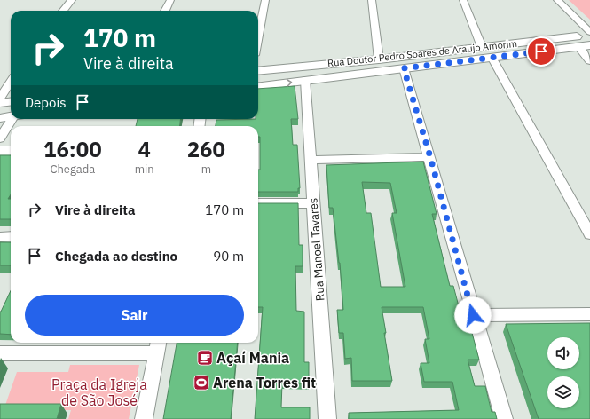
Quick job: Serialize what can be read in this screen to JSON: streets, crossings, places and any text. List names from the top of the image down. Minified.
{"streets":{"street":["Rua Doutor Pedro Soares de Araujo Amorim","Rua Manoel Tavares"]},"crossings":[["Rua Doutor Pedro Soares de Araujo Amorim","Rua Manoel Tavares"]],"parks":["Praça da Igreja de São José"],"places":{"cafe":["Açaí Mania"],"sports":["Arena Torres fit"]},"page":{"turn":["170 m","Vire à direita"],"then":"Depois","eta":["16:00","Chegada","4","min","260","m"],"list":[{"name":"Vire à direita","value":"170 m"},{"name":"Chegada ao destino","value":"90 m"}],"buttons":"Sair"}}
